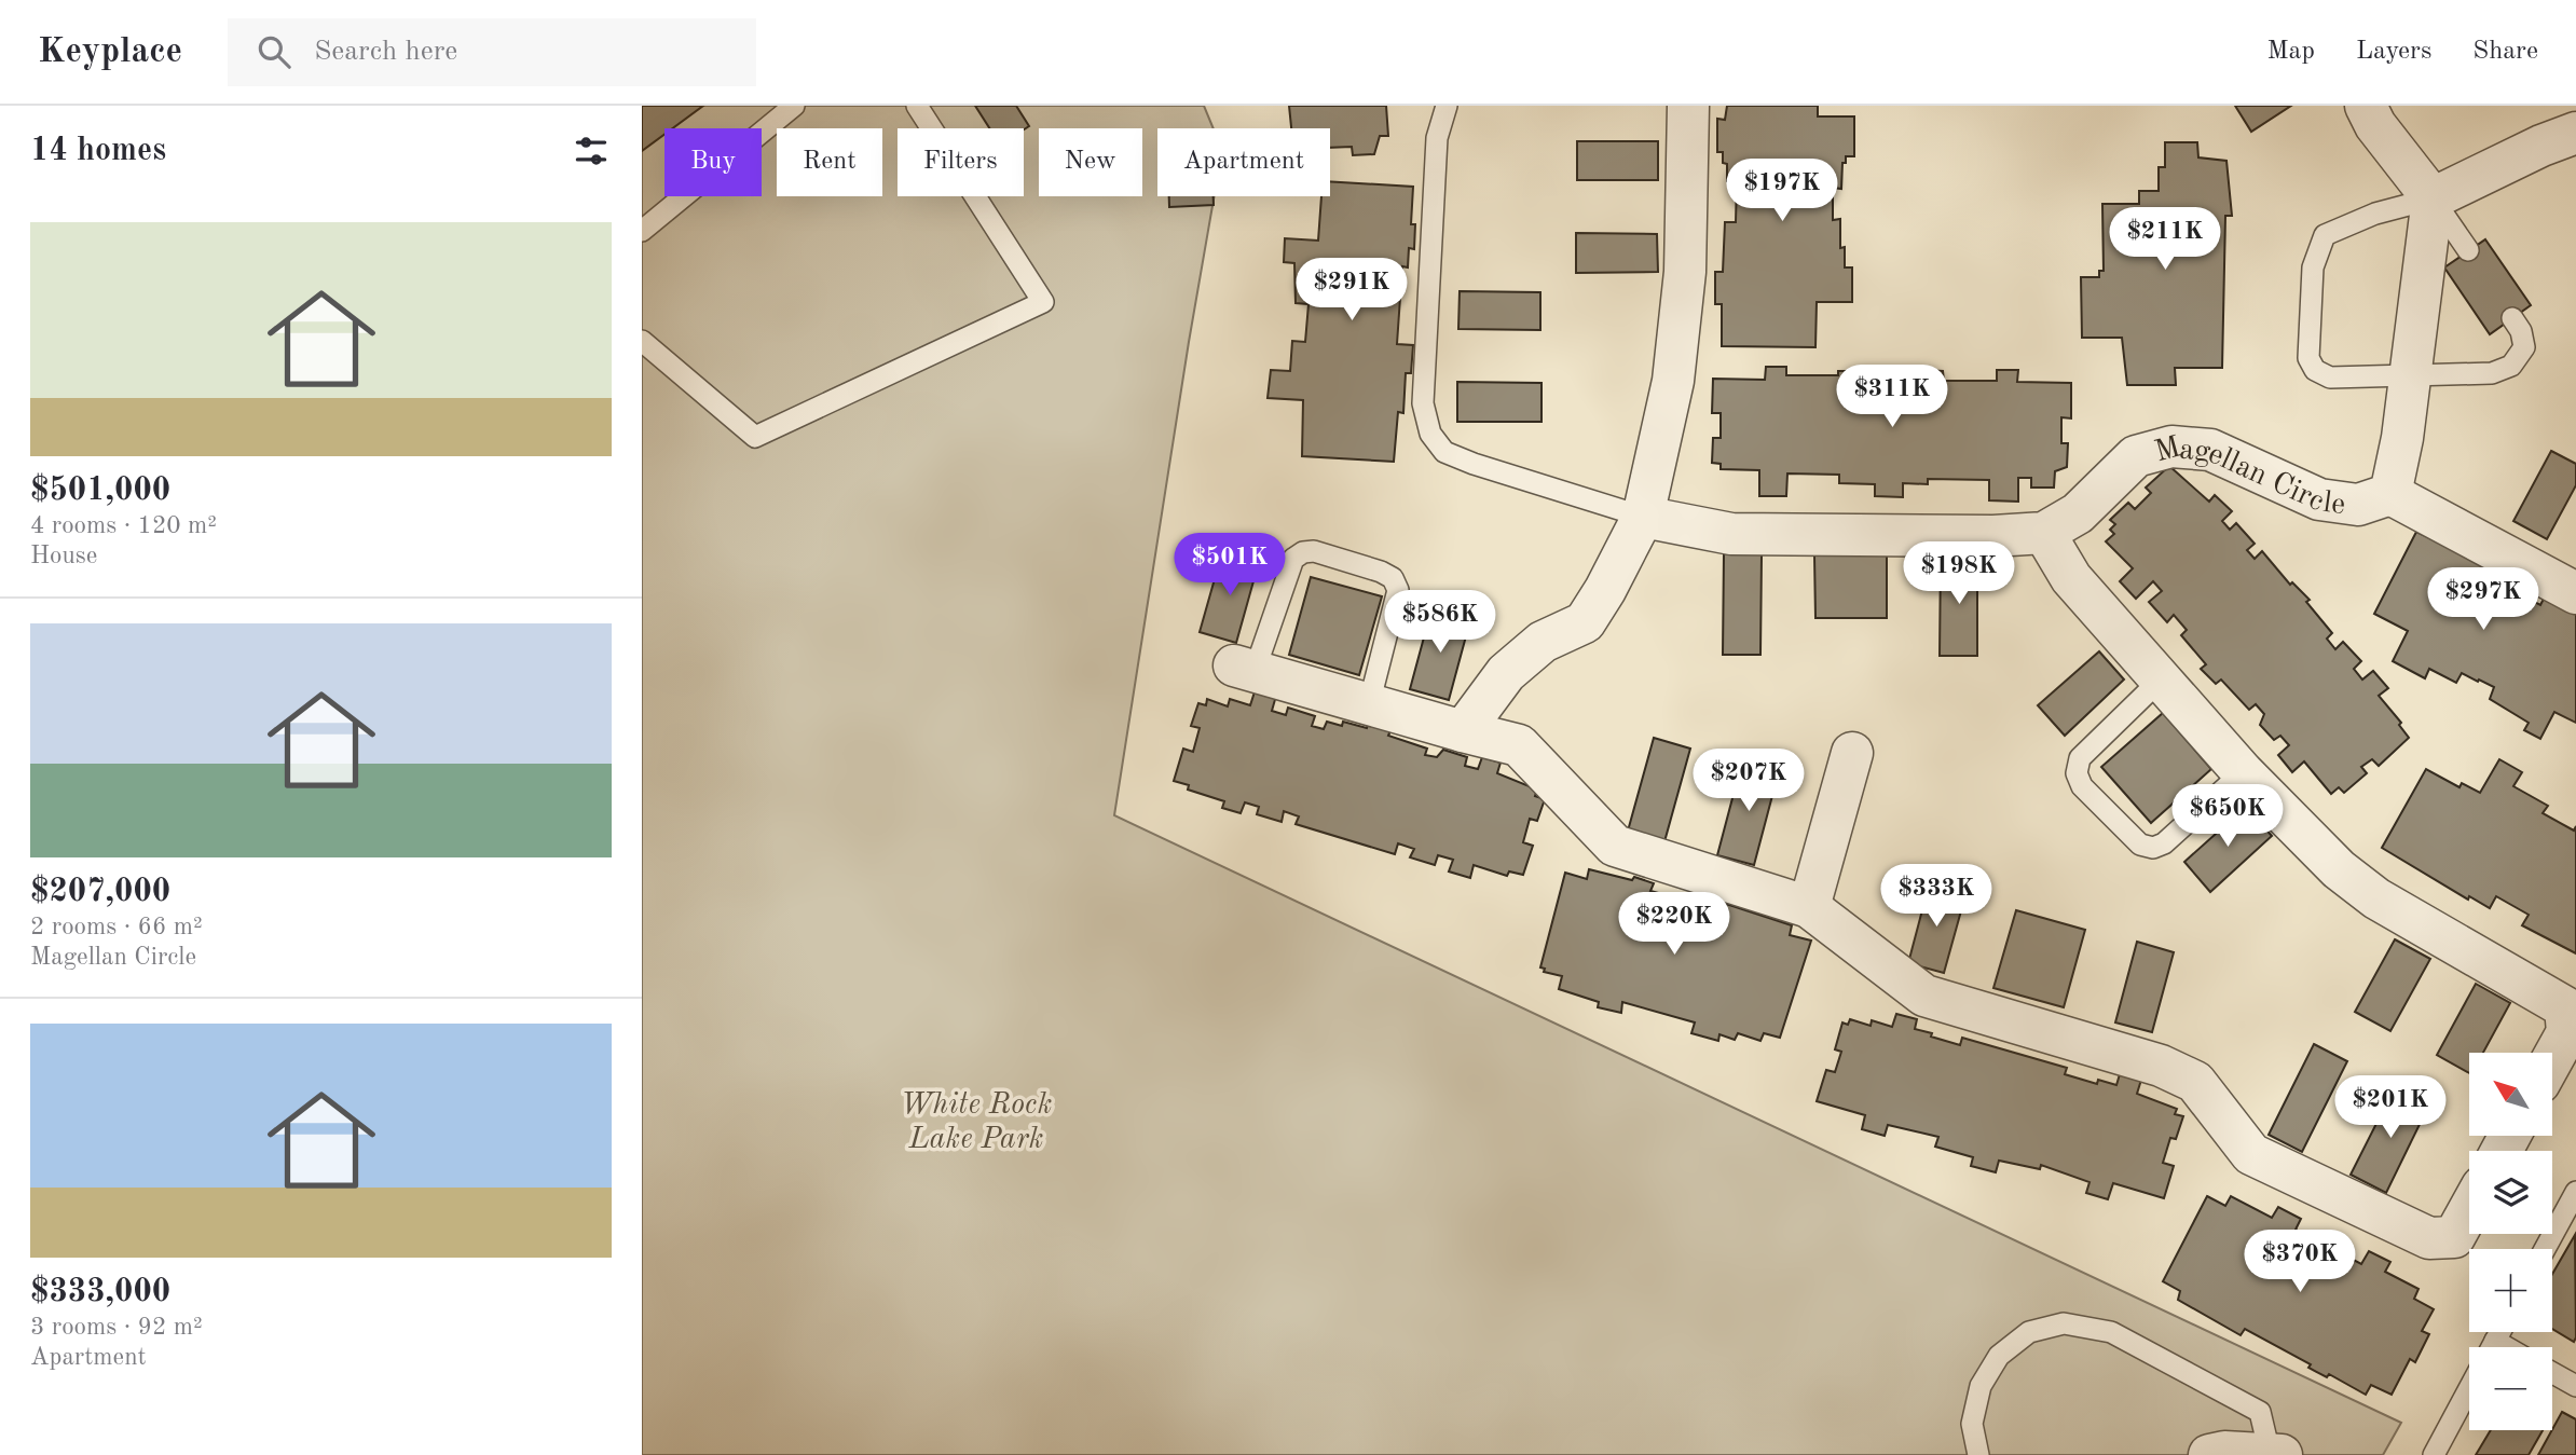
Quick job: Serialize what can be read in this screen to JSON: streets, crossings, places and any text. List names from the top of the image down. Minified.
{"streets":{"street":["Magellan Circle"]},"parks":["White Rock Lake Park"],"north":"top left","page":{"header":"Keyplace","search":"Search here","nav":["Map","Layers","Share"],"heading":"14 homes","chip":["Buy","Rent","Filters","New","Apartment"],"price":["$197K","$211K","$291K","$311K","$501K","$198K","$297K","$586K","$207K","$650K","$333K","$220K","$201K","$370K"],"list":[{"name":"$501,000","note":"4 rooms · 120 m² · House"},{"name":"$207,000","note":"2 rooms · 66 m² · Magellan Circle"},{"name":"$333,000","note":"3 rooms · 92 m² · Apartment"}],"map_buttons":["+","−"]}}
